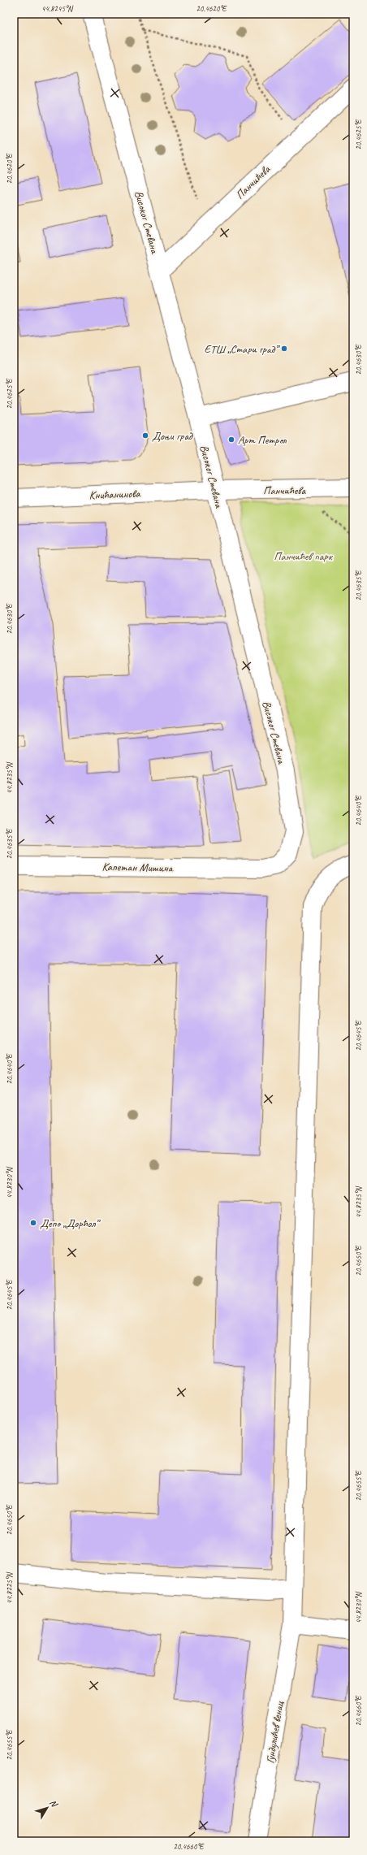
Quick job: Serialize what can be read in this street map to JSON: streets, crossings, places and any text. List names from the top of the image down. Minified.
{"streets":{"street":["Панчићева","Високог Стевана","Книћанинова","Капетан Мишина","Гундулићев венац"]},"crossings":[["Панчићева","Високог Стевана"],["Панчићева","Книћанинова"],["Високог Стевана","Книћанинова"],["Високог Стевана","Капетан Мишина"]],"parks":["Панчићев парк"],"places":["ЕТШ „Стари град”","Доњи град","Арт Петрол","Депо „Дорћол”"],"north":"top right","coordinates":["44.8245°N","20.4620°E","20.4625°E","20.4630°E","20.4635°E","44.8235°N","20.4640°E","20.4645°E","44.8230°N","20.4650°E","20.4655°E","44.8225°N","20.4660°E"]}
